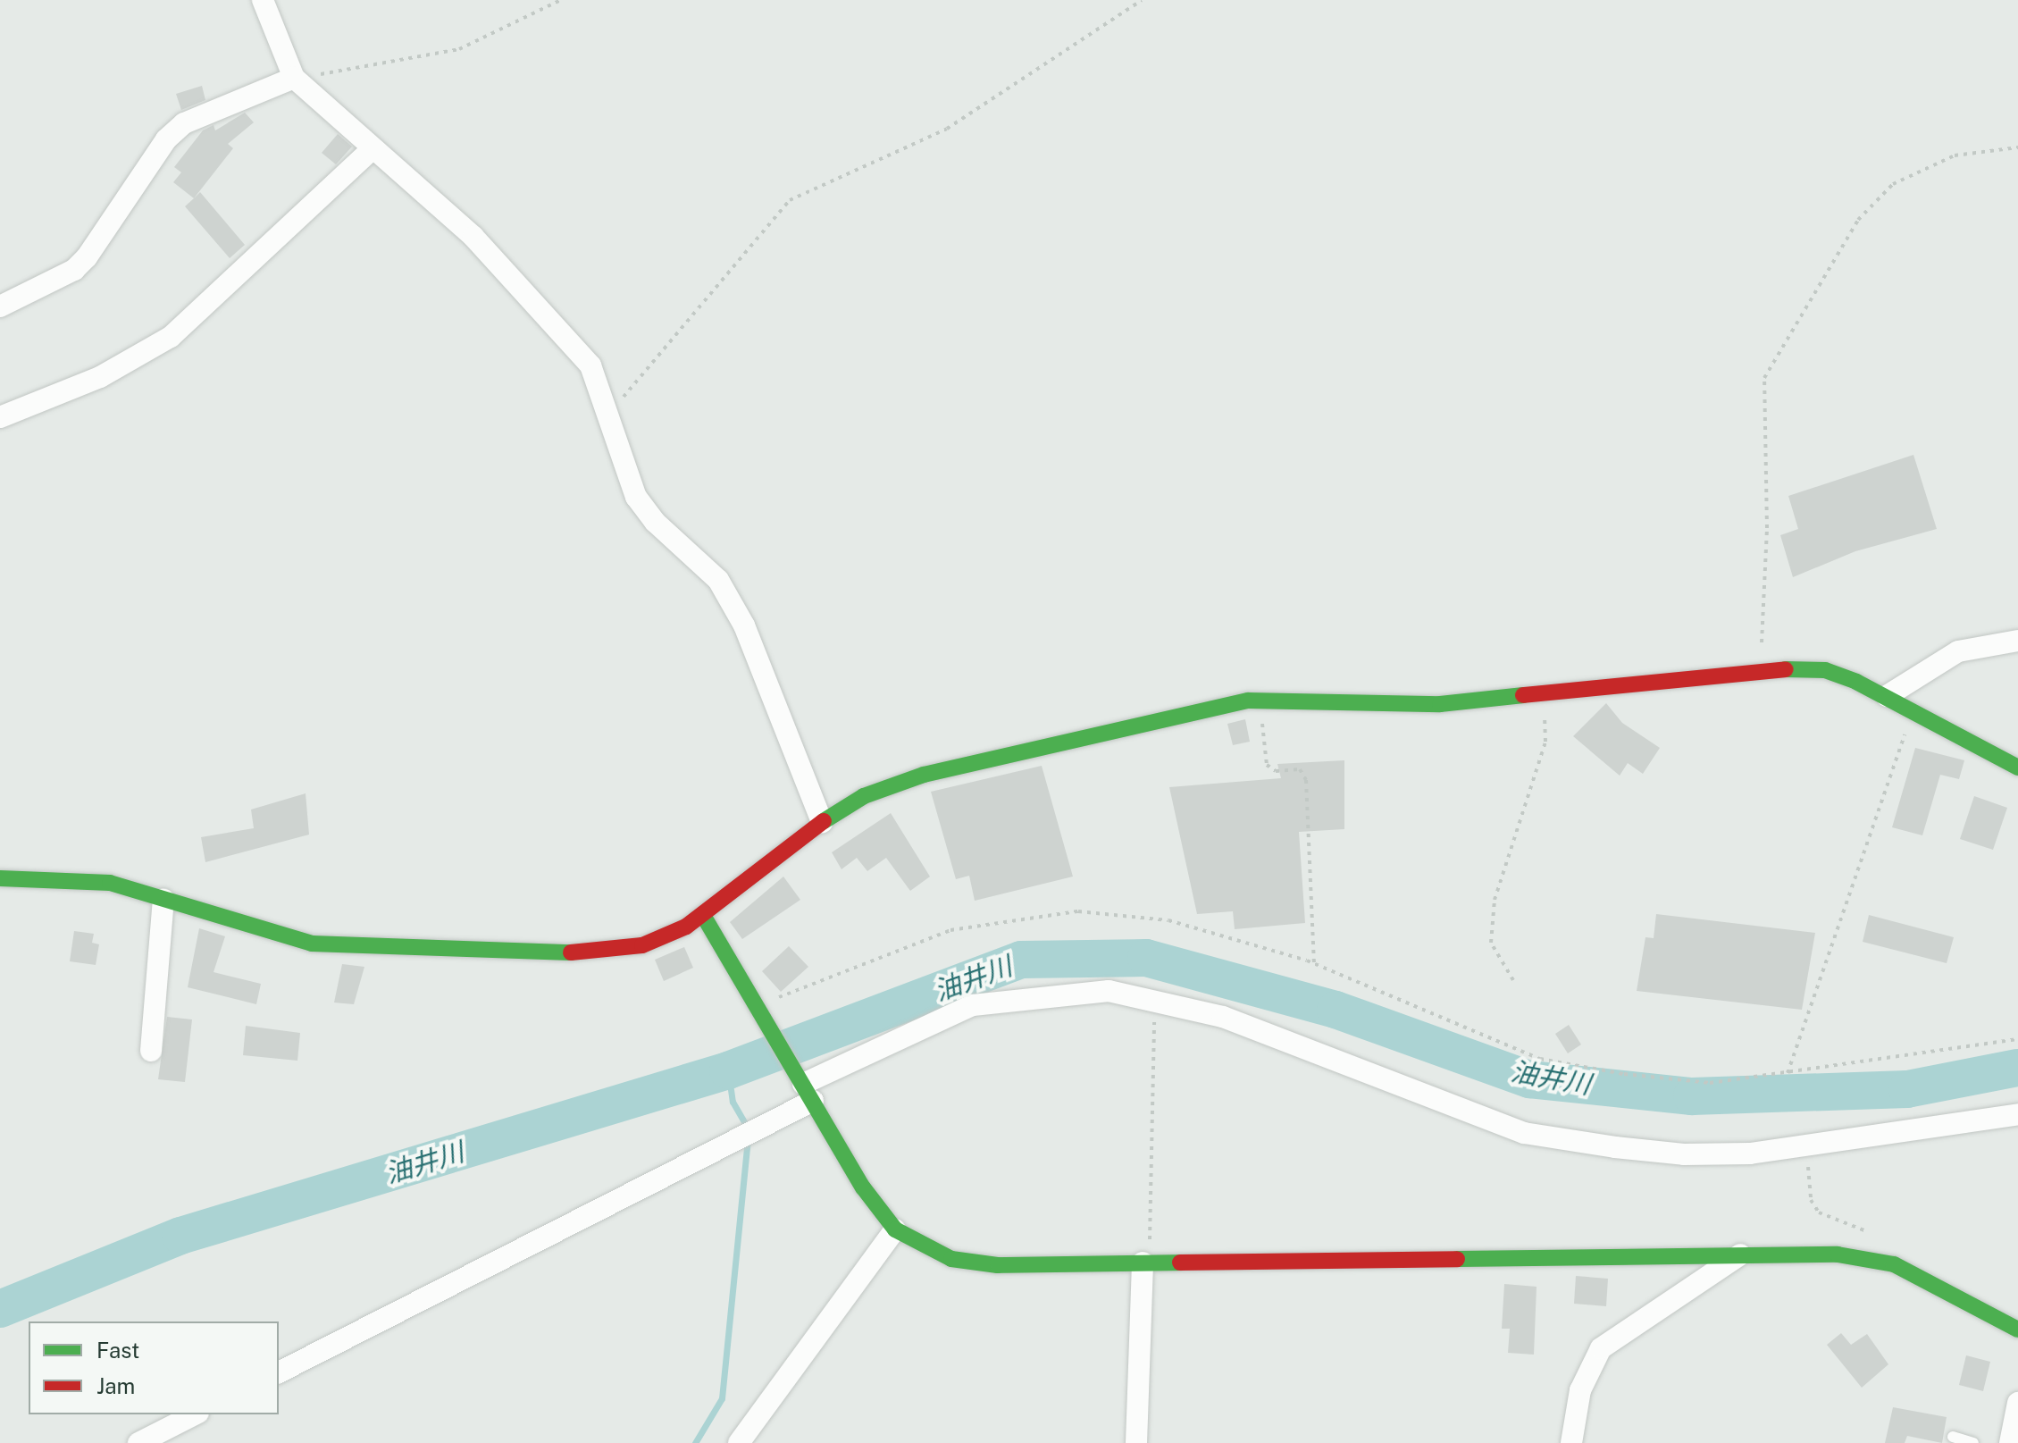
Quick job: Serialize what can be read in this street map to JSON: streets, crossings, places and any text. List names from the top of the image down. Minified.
{"water":["油井川"],"legend":["Fast","Jam"]}
